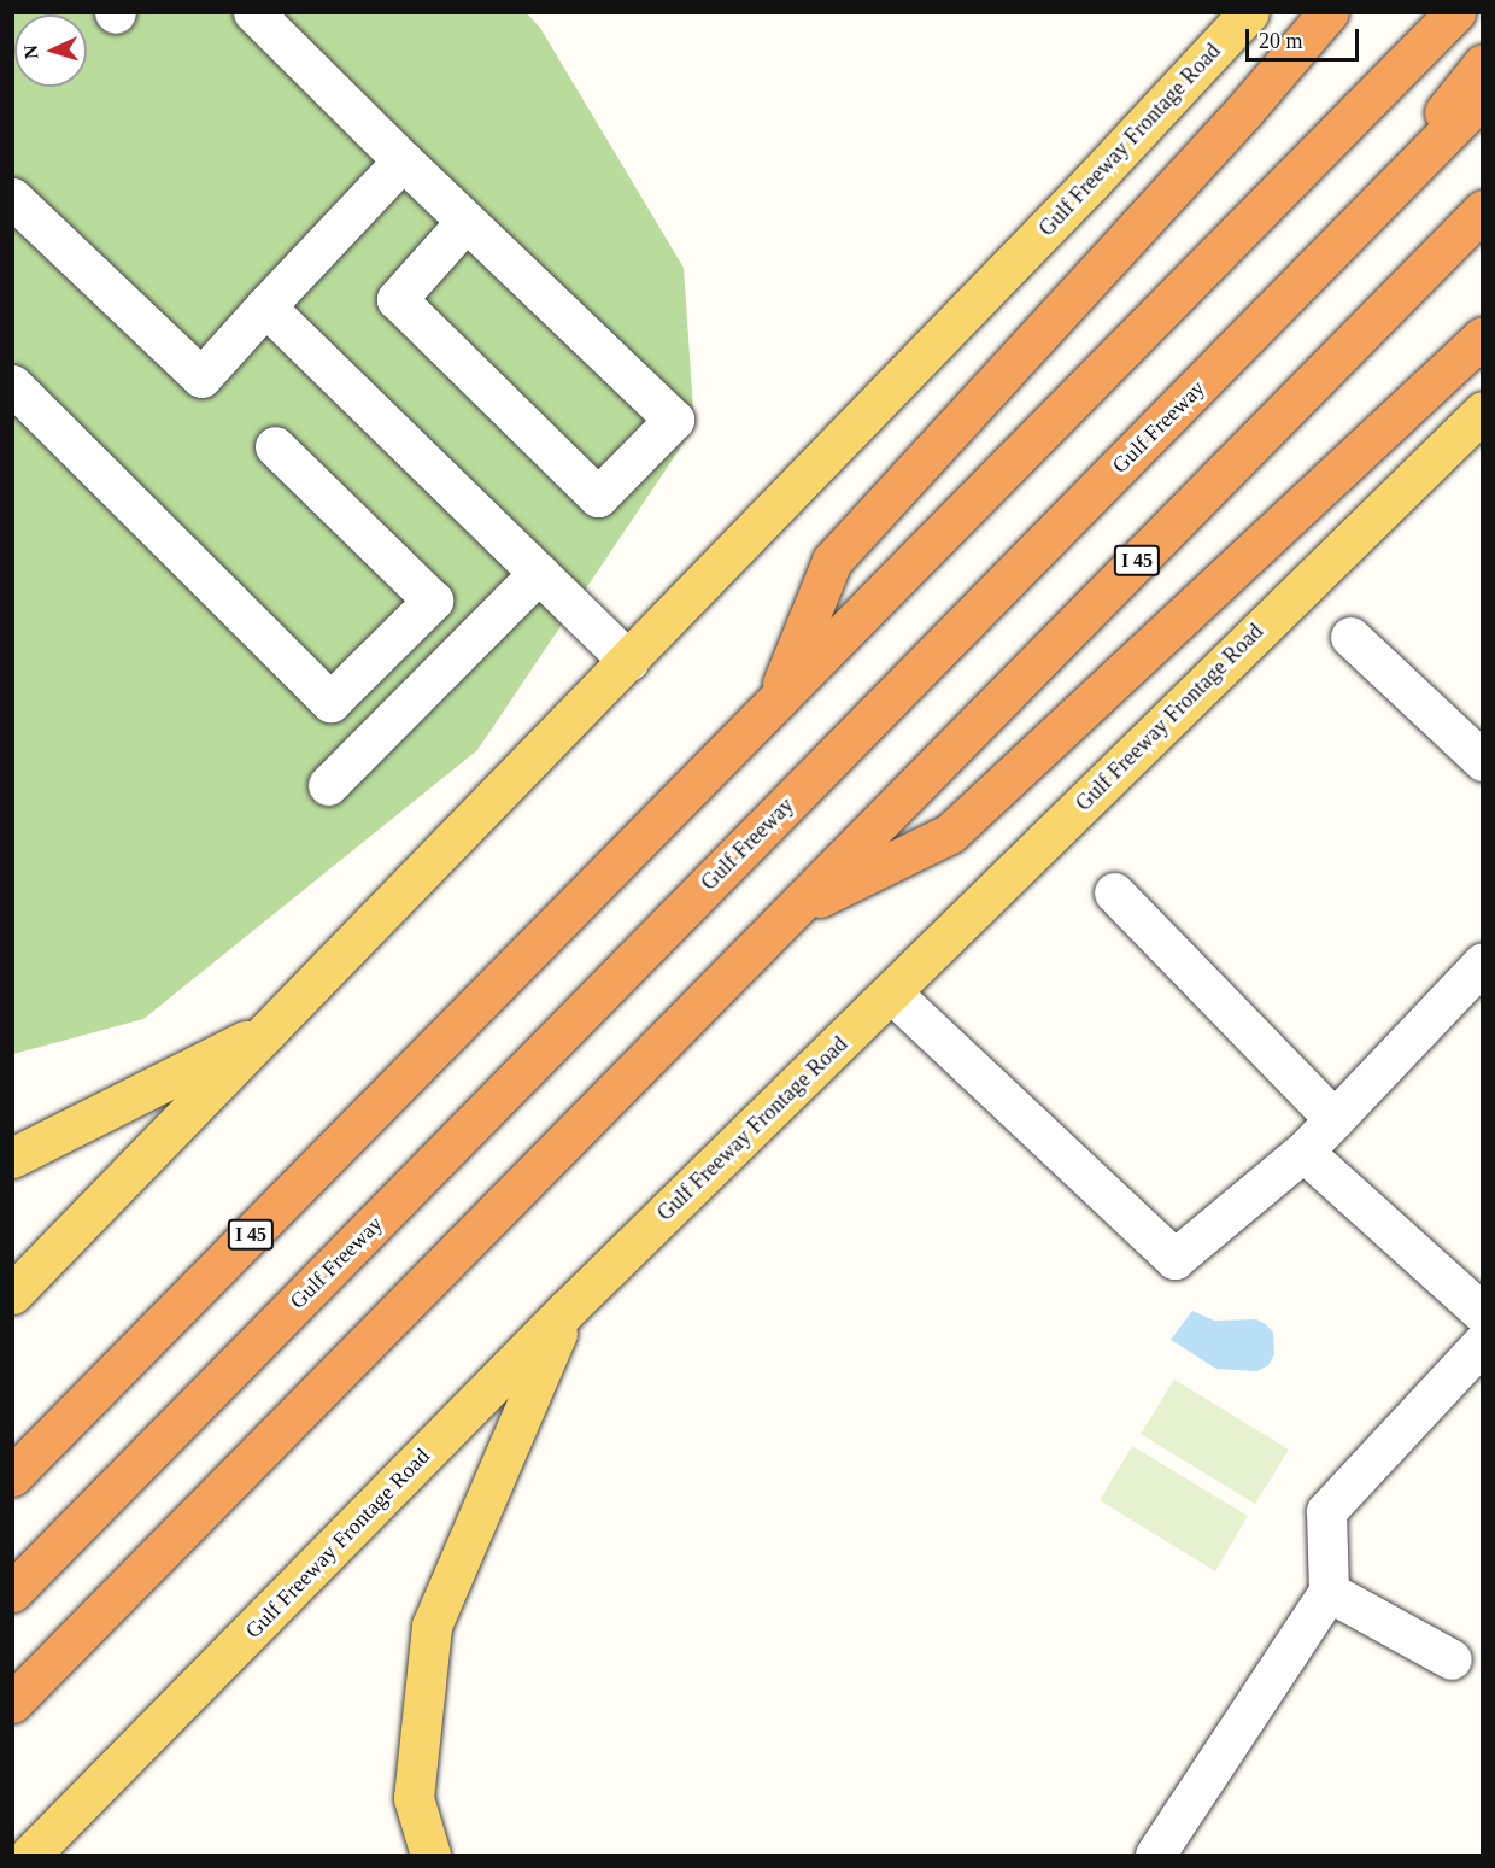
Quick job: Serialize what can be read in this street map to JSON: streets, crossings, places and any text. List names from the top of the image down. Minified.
{"streets":{"highway":["Gulf Freeway","I 45"],"main road":["Gulf Freeway Frontage Road"]},"scale_bar":"20 m","north":"left"}
